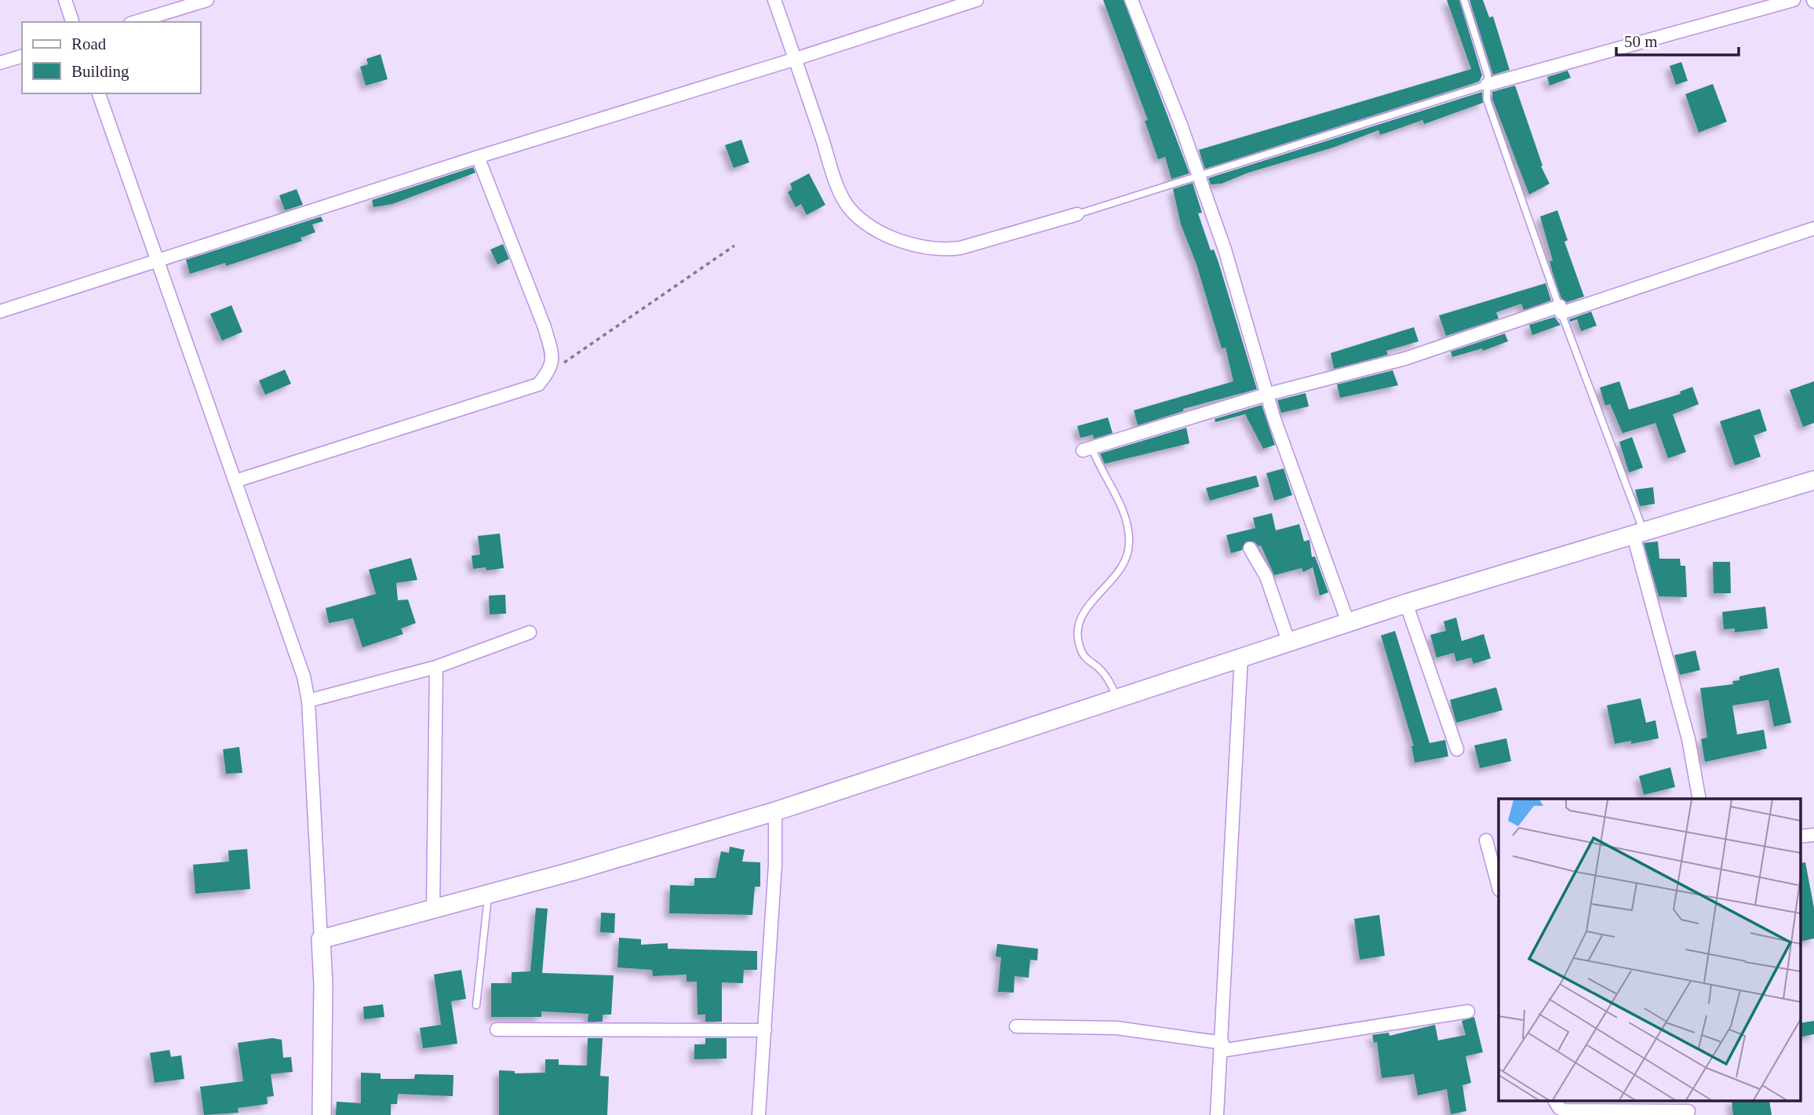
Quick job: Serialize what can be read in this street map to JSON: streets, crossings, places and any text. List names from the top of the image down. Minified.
{"legend":["Road","Building"],"scale_bar":"50 m"}
